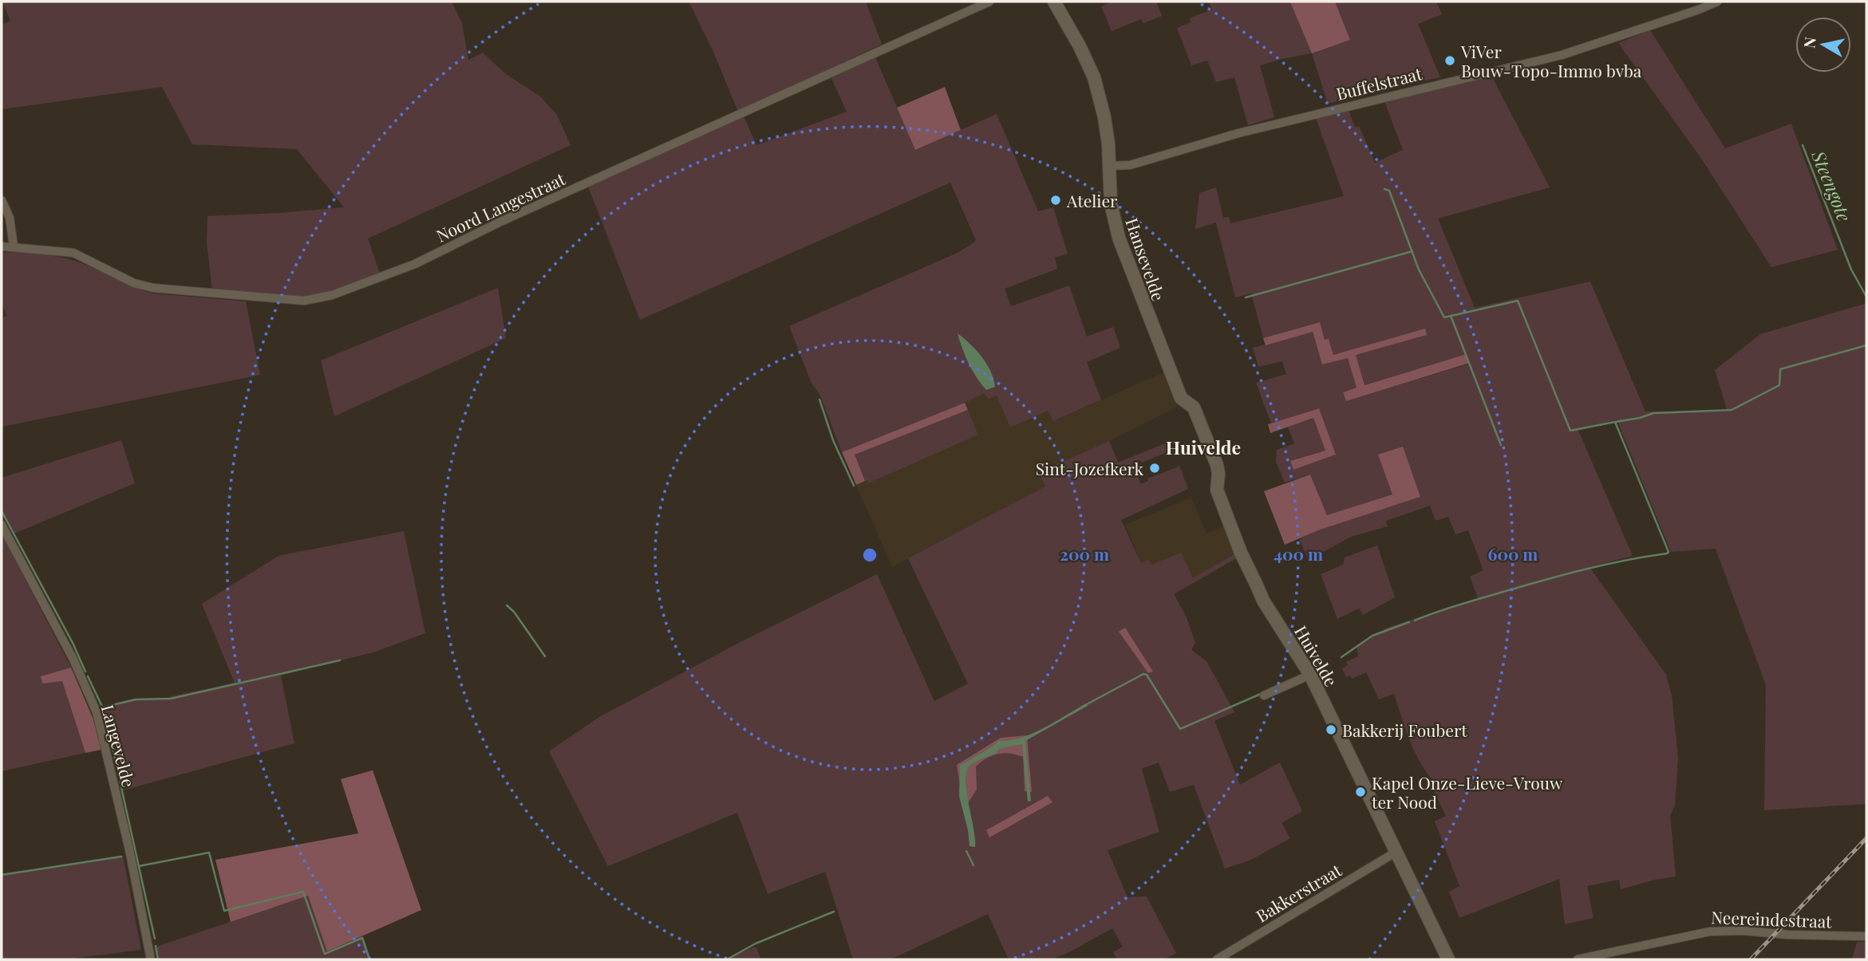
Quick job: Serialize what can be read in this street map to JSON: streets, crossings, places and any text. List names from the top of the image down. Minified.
{"streets":{"street":["Buffelstraat","Noord Langestraat","Hansevelde","Huivelde","Langevelde","Bakkerstraat","Neereindestraat"]},"crossings":[["Buffelstraat","Hansevelde"],["Hansevelde","Huivelde"],["Huivelde","Bakkerstraat"]],"districts":["Huivelde"],"water":["Steengote"],"places":["ViVer Bouw-Topo-Immo bvba","Atelier","Sint-Jozefkerk","Bakkerij Foubert","Kapel Onze-Lieve-Vrouw ter Nood"],"north":"left","rings":["200 m","400 m","600 m"]}
